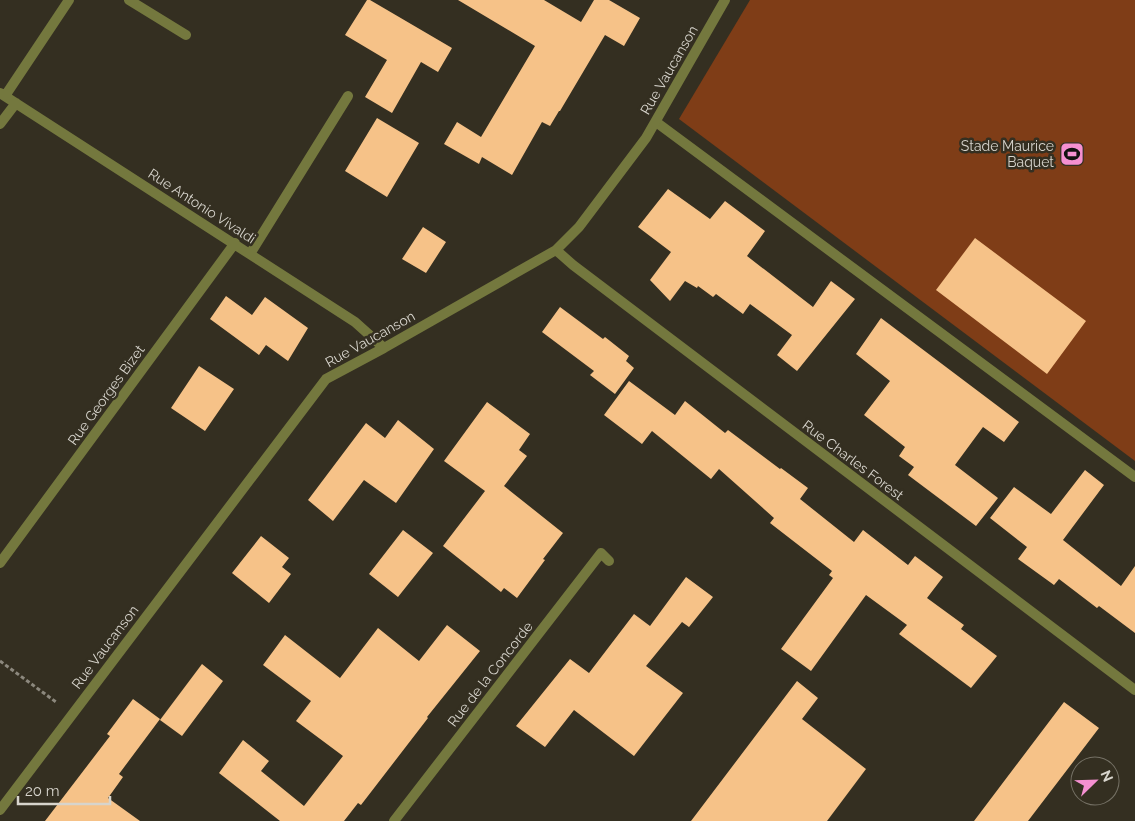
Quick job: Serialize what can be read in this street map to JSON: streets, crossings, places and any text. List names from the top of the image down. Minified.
{"streets":{"street":["Rue Vaucanson","Rue Antonio Vivaldi","Rue Georges Bizet","Rue Charles Forest","Rue de la Concorde"]},"crossings":[["Rue Vaucanson","Rue Antonio Vivaldi"],["Rue Vaucanson","Rue Charles Forest"],["Rue Antonio Vivaldi","Rue Georges Bizet"]],"places":{"sports":["Stade Maurice Baquet"]},"scale_bar":"20 m","north":"top right"}
